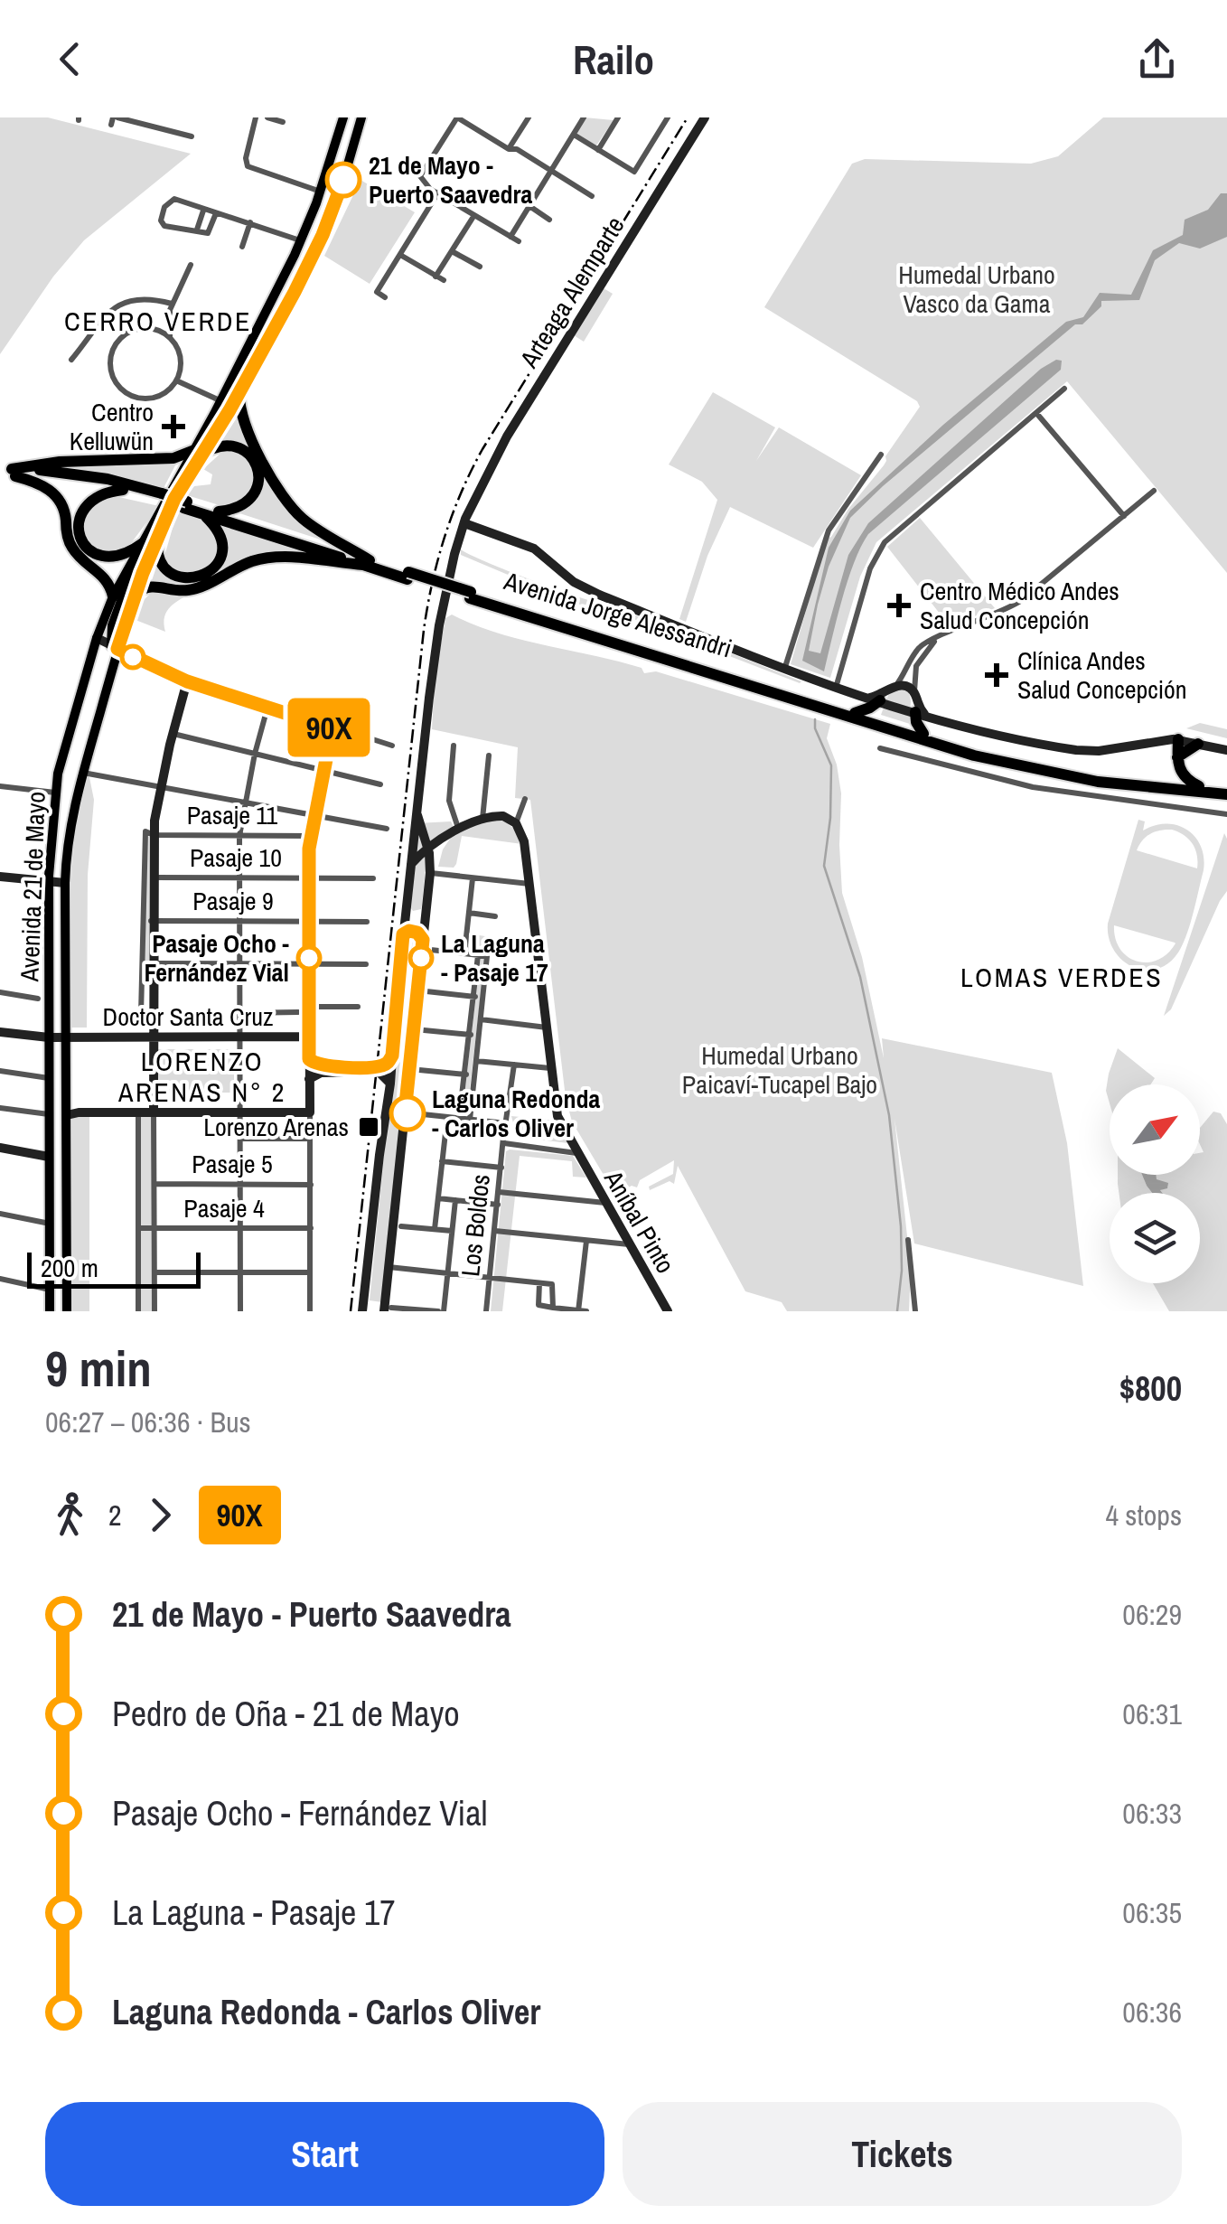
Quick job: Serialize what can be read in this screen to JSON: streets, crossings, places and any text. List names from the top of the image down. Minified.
{"streets":{"highway":["Avenida Jorge Alessandri"],"main road":["Avenida 21 de Mayo"],"street":["Arteaga Alemparte","Pasaje 11","Pasaje 10","Pasaje 9","Doctor Santa Cruz","Pasaje 5","Pasaje 4","Aníbal Pinto","Los Boldos"]},"crossings":[["Avenida Jorge Alessandri","Avenida 21 de Mayo"],["Avenida 21 de Mayo","Doctor Santa Cruz"]],"districts":["CERRO VERDE","LOMAS VERDES","LORENZO ARENAS N° 2"],"parks":["Humedal Urbano Vasco da Gama","Humedal Urbano Paicaví-Tucapel Bajo"],"places":{"other":["21 de Mayo - Puerto Saavedra","Pasaje Ocho - Fernández Vial","La Laguna - Pasaje 17","Laguna Redonda - Carlos Oliver"],"health":["Centro Kelluwün","Centro Médico Andes Salud Concepción","Clínica Andes Salud Concepción"],"transit":["Lorenzo Arenas"]},"lines":["bus line 90X"],"scale_bar":"200 m","north":"top right","page":{"header":"Railo","on_map":"90X","scale":"200 m","heading":["9 min","06:27 – 06:36 · Bus","$800"],"legs":["2","90X","4 stops"],"list":[{"name":"21 de Mayo - Puerto Saavedra","value":"06:29"},{"name":"Pedro de Oña - 21 de Mayo","value":"06:31"},{"name":"Pasaje Ocho - Fernández Vial","value":"06:33"},{"name":"La Laguna - Pasaje 17","value":"06:35"},{"name":"Laguna Redonda - Carlos Oliver","value":"06:36"}],"buttons":["Start","Tickets"]}}
